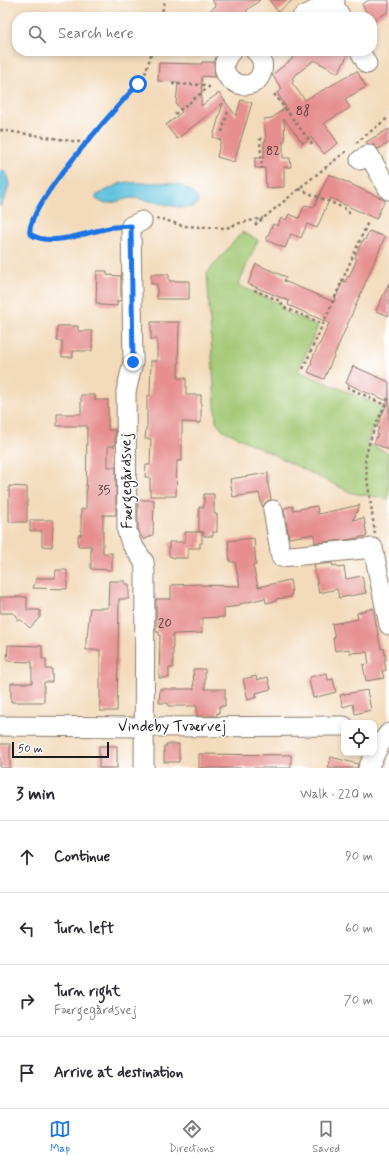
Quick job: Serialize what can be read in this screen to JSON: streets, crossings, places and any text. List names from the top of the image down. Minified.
{"streets":{"street":["Færgegårdsvej","Vindeby Tværvej"]},"crossings":[["Færgegårdsvej","Vindeby Tværvej"]],"house_numbers":["88","82","35","20"],"scale_bar":"50 m","page":{"search":"Search here","scale":"50 m","heading":["3 min","Walk · 220 m"],"list":[["Continue","90 m"],["Turn left","60 m"],["Turn right","Færgegårdsvej","70 m"],"Arrive at destination"],"nav":["Map","Directions","Saved"]}}
